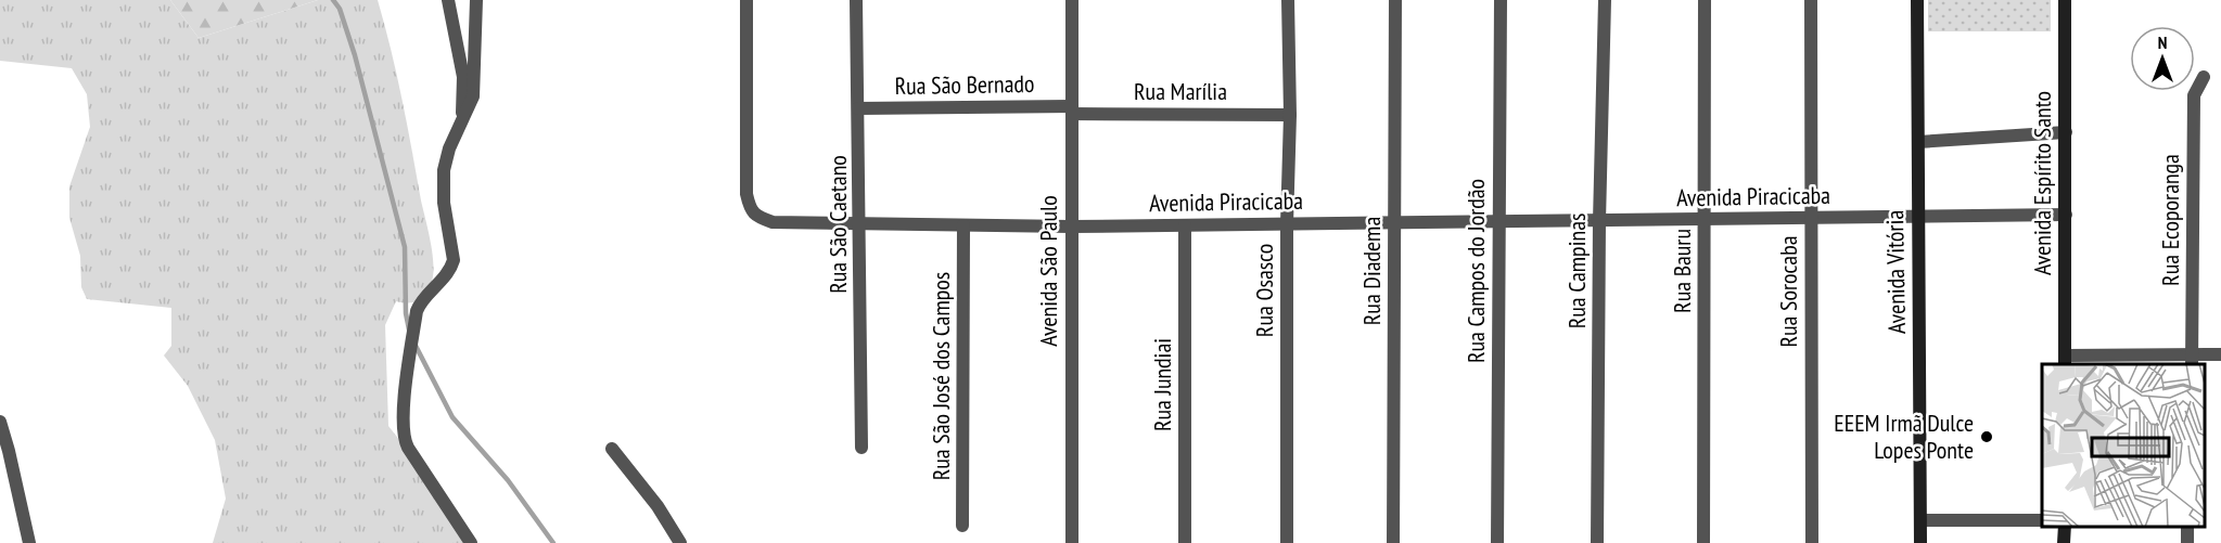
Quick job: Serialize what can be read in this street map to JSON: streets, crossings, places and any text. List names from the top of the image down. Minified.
{"streets":{"street":["Rua São Bernado","Rua Marília","Avenida Espírito Santo","Avenida Piracicaba","Rua Ecoporanga","Rua São Caetano","Avenida São Paulo","Rua Diadema","Rua Campos do Jordão","Rua Campinas","Rua Bauru","Avenida Vitória","Rua Osasco","Rua Sorocaba","Rua São José dos Campos","Rua Jundiai"]},"crossings":[["Rua São Bernado","Rua Marília"],["Rua São Bernado","Rua São Caetano"],["Rua São Bernado","Avenida São Paulo"],["Rua Marília","Avenida São Paulo"],["Rua Marília","Rua Osasco"],["Avenida Espírito Santo","Avenida Piracicaba"],["Avenida Piracicaba","Rua São Caetano"],["Avenida Piracicaba","Avenida São Paulo"],["Avenida Piracicaba","Rua Diadema"],["Avenida Piracicaba","Rua Campos do Jordão"],["Avenida Piracicaba","Rua Campinas"],["Avenida Piracicaba","Rua Bauru"],["Avenida Piracicaba","Avenida Vitória"],["Avenida Piracicaba","Rua Osasco"],["Avenida Piracicaba","Rua Sorocaba"],["Avenida Piracicaba","Rua São José dos Campos"],["Avenida Piracicaba","Rua Jundiai"]],"places":["EEEM Irmã Dulce Lopes Ponte"],"north":"top"}
